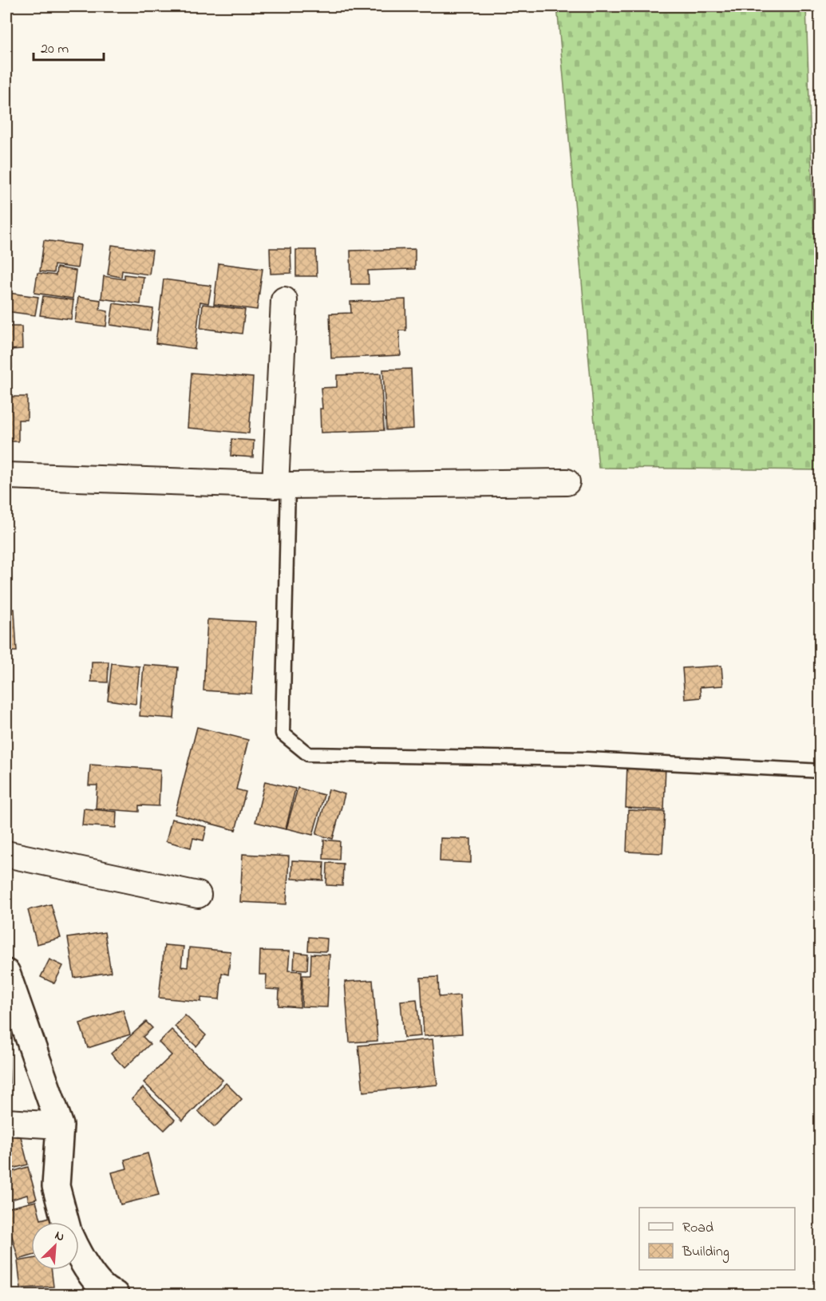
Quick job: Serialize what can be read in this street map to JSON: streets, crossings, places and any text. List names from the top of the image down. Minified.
{"legend":["Road","Building"],"scale_bar":"20 m","north":"top right"}
